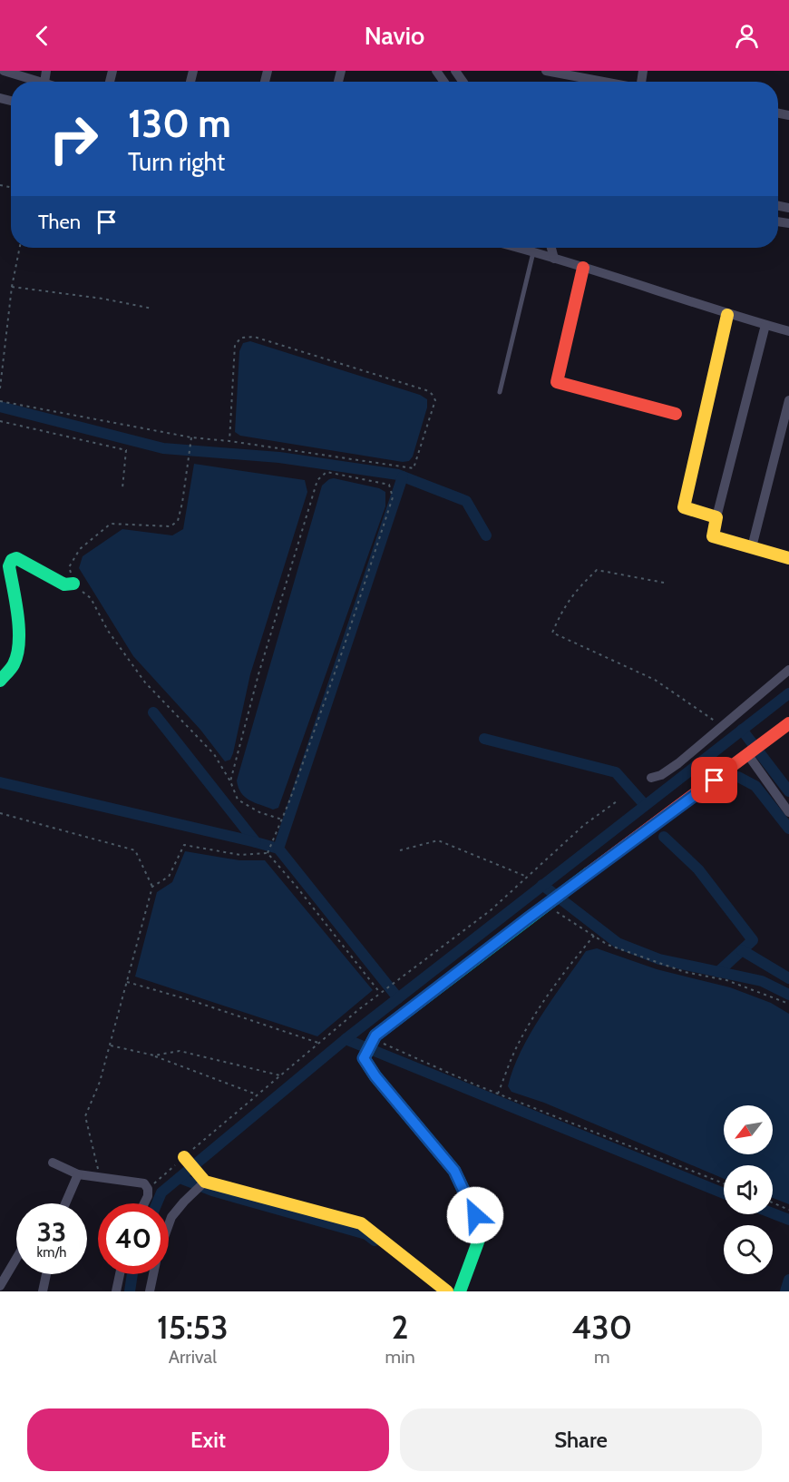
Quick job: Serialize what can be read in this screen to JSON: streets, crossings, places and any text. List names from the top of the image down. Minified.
{"north":"bottom left","page":{"header":"Navio","turn":["130 m","Turn right"],"then":"Then","speed":"33 km/h","limit":"40","eta":["15:53","Arrival","2","min","430","m"],"buttons":["Exit","Share"]}}
